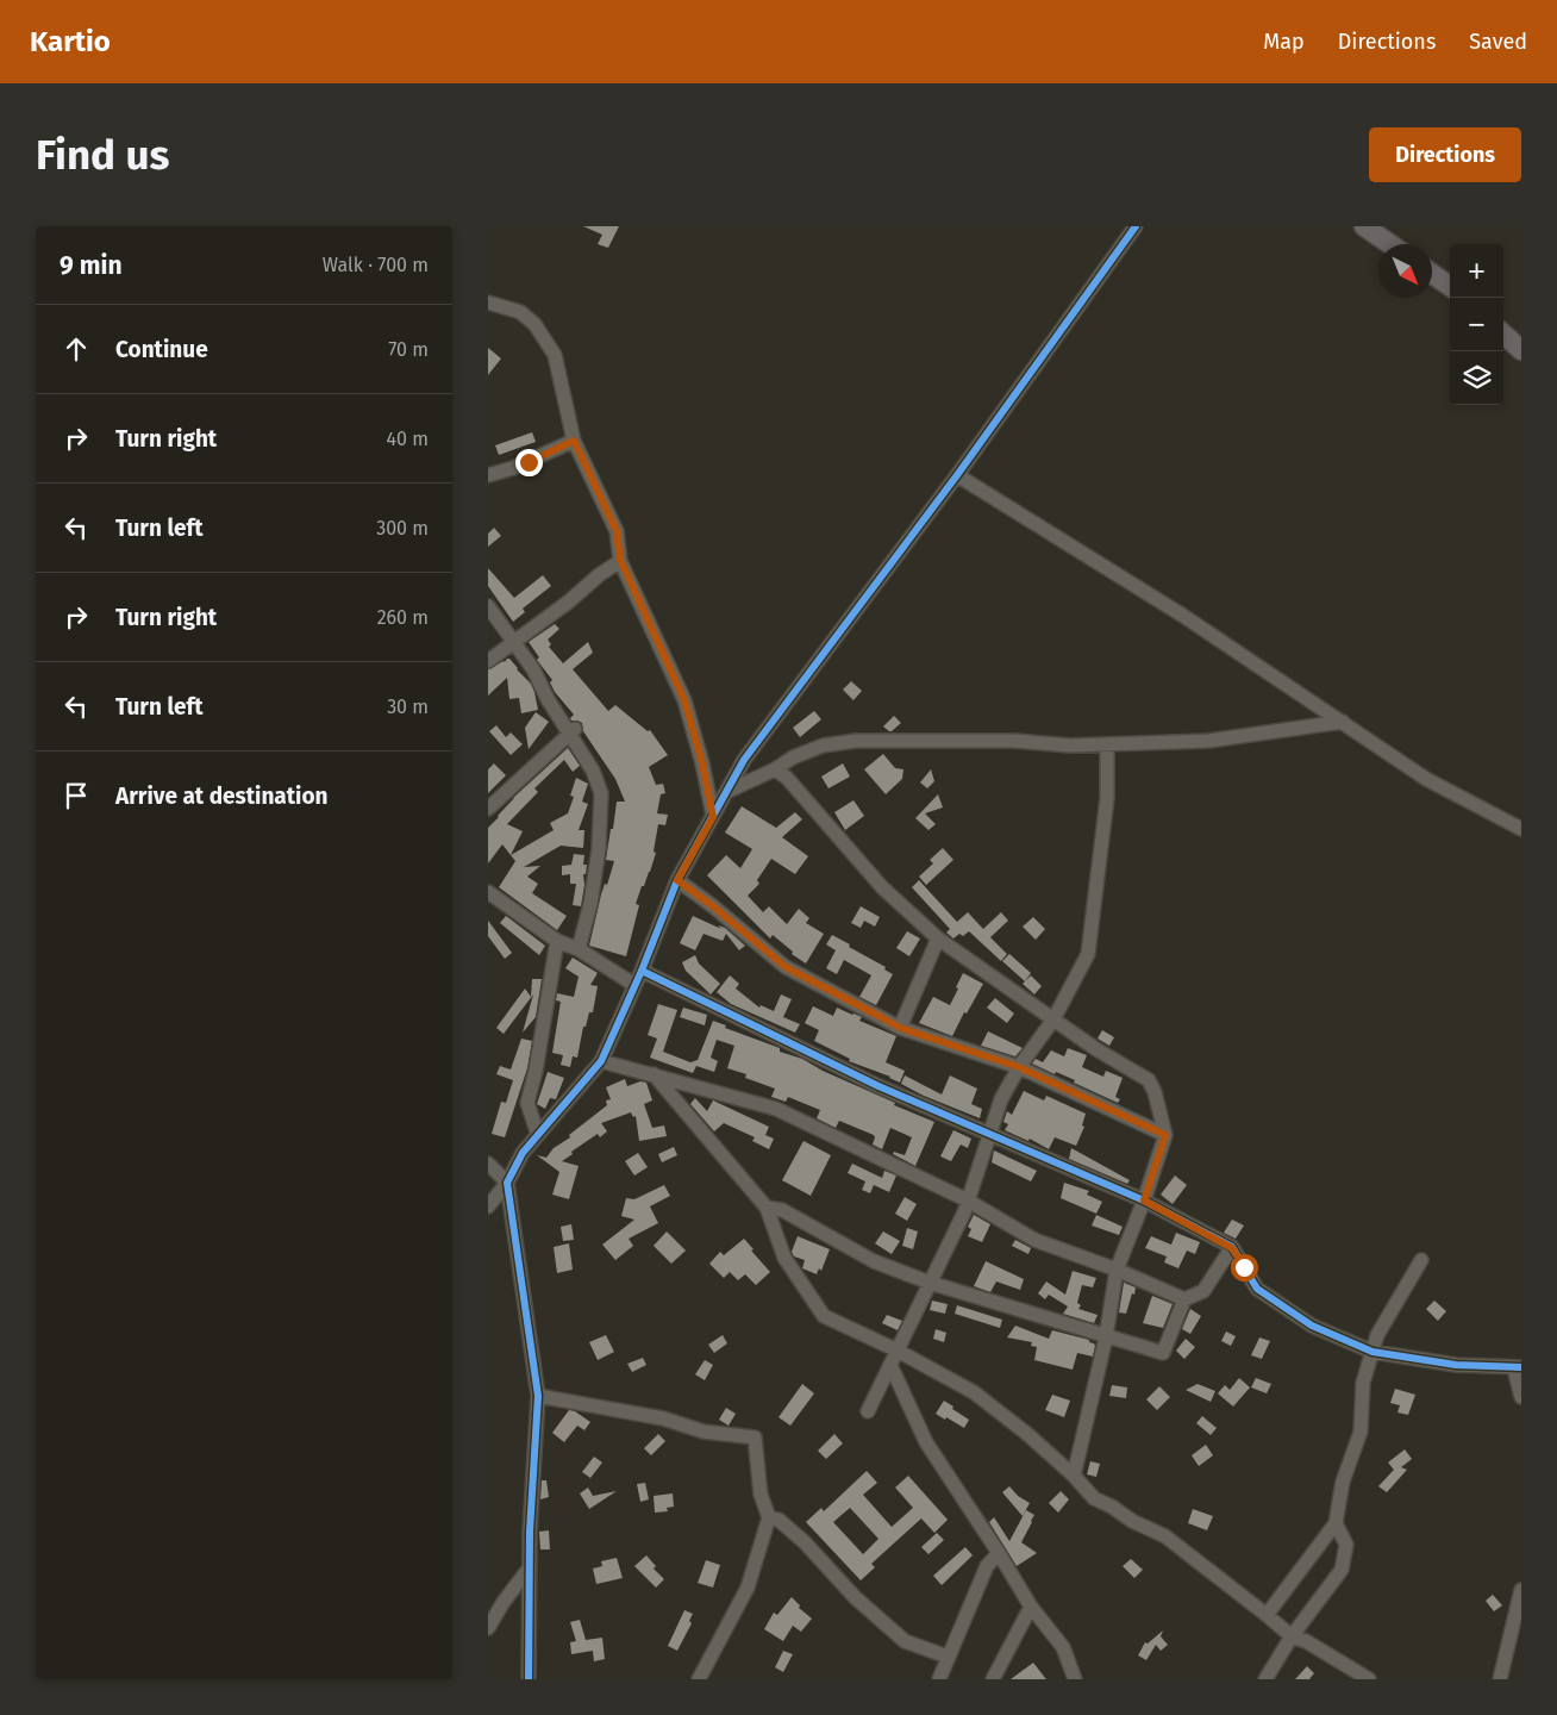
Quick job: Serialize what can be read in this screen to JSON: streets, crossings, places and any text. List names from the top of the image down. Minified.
{"north":"bottom right","page":{"header":"Kartio","nav":["Map","Directions","Saved"],"buttons":"Directions","title":"Find us","heading":["9 min","Walk · 700 m"],"map_buttons":["+","−"],"list":[["Continue","70 m"],["Turn right","40 m"],["Turn left","300 m"],["Turn right","260 m"],["Turn left","30 m"],"Arrive at destination"]}}
